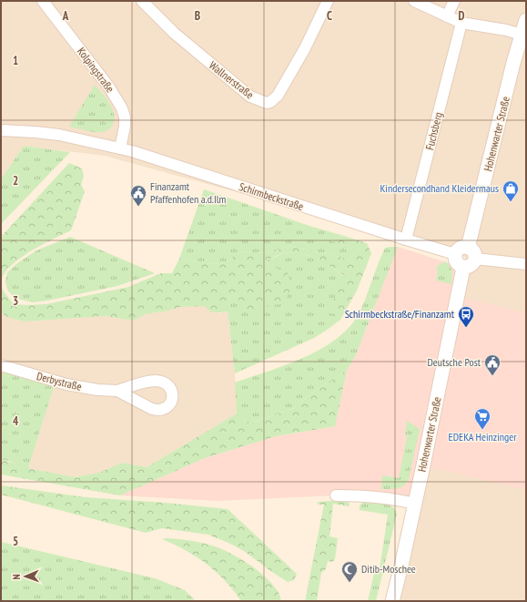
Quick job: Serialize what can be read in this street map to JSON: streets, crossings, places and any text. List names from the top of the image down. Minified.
{"streets":{"street":["Kolpingstraße","Wallnerstraße","Fuchsberg","Hohenwarter Straße","Schirmbeckstraße","Derbystraße"]},"crossings":[["Kolpingstraße","Schirmbeckstraße"],["Fuchsberg","Schirmbeckstraße"],["Hohenwarter Straße","Schirmbeckstraße"]],"places":{"shop":["Kindersecondhand Kleidermaus"],"public building":["Finanzamt Pfaffenhofen a.d.Ilm","Deutsche Post"],"bus stop":["Schirmbeckstraße/Finanzamt"],"supermarket":["EDEKA Heinzinger"],"mosque":["Ditib-Moschee"]},"north":"left","grid":{"columns":["A","B","C","D"],"rows":["1","2","3","4","5"]}}
